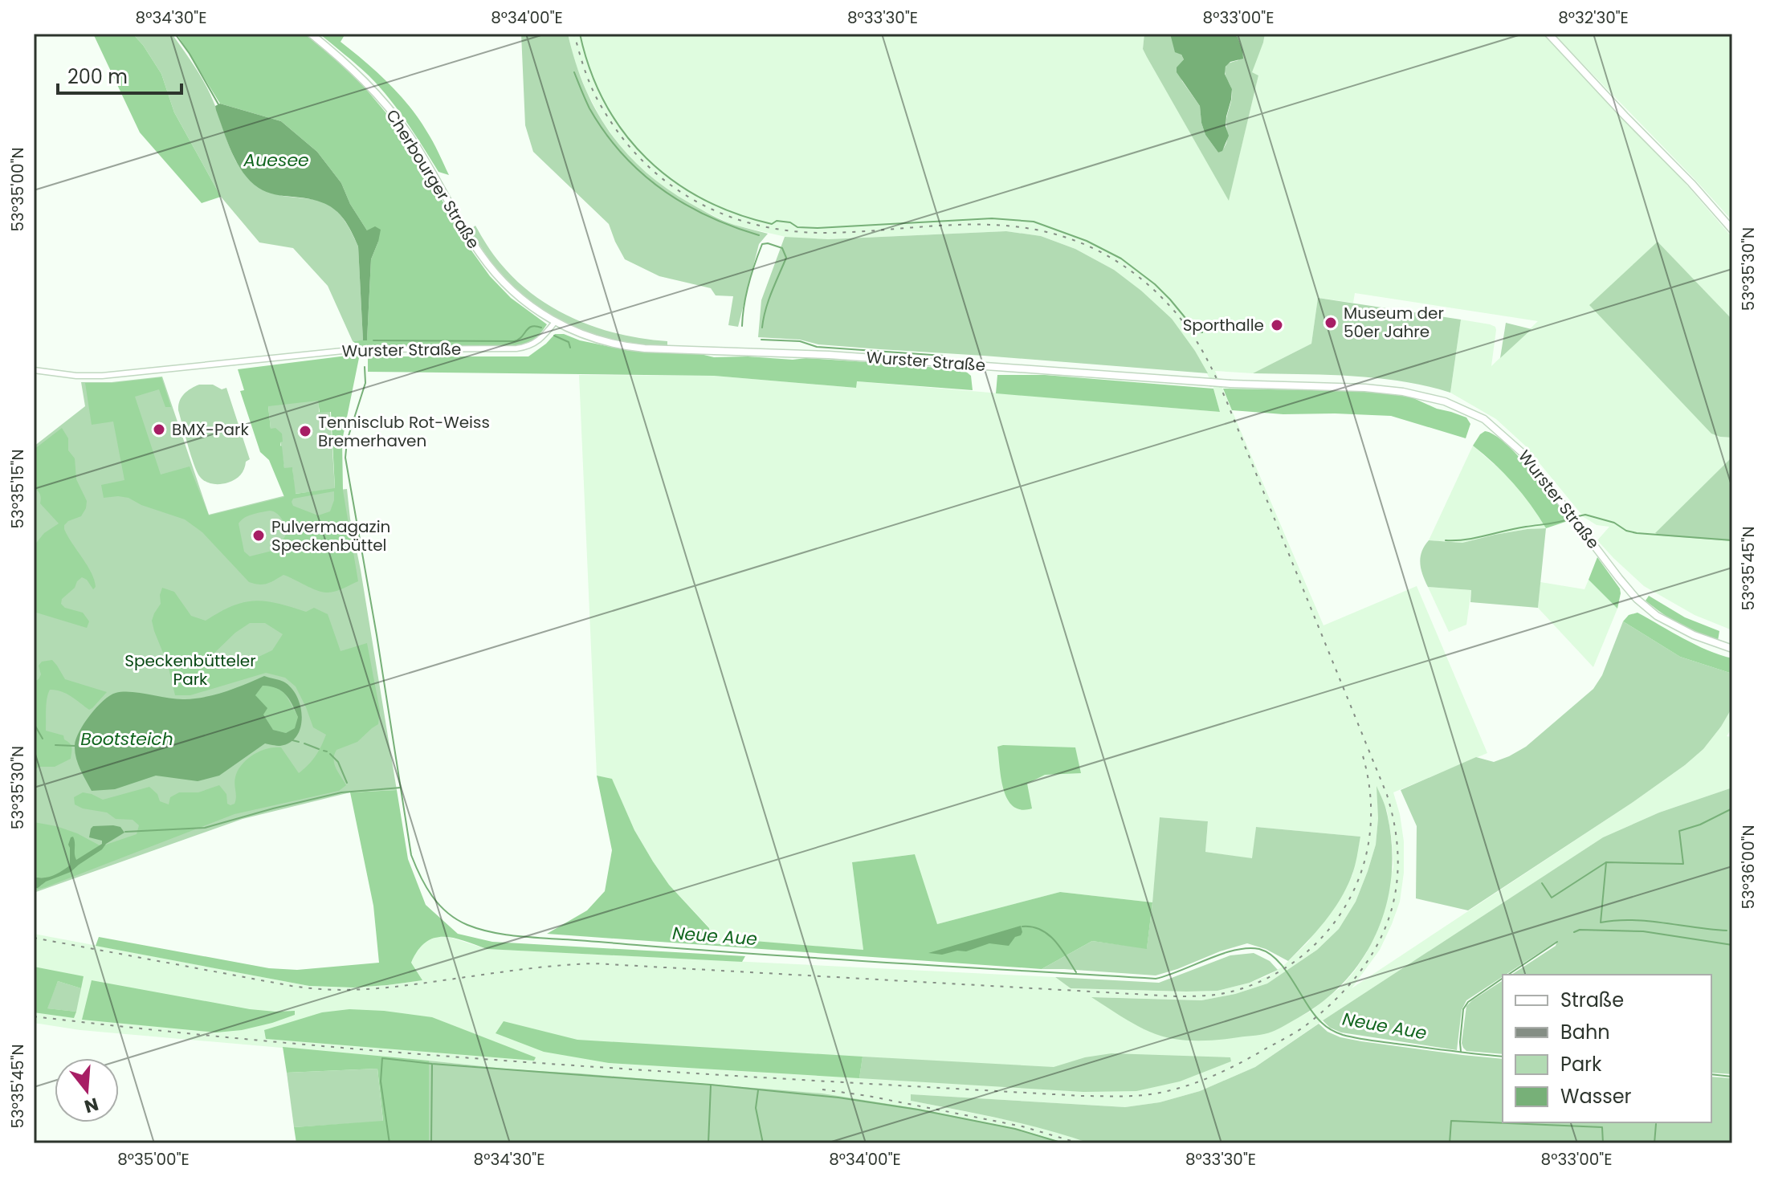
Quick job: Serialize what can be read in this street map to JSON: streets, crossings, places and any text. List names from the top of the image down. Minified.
{"streets":{"main road":["Cherbourger Straße","Wurster Straße"]},"crossings":[["Cherbourger Straße","Wurster Straße"]],"water":["Auesee","Bootsteich","Neue Aue"],"parks":["Speckenbütteler Park"],"places":["Museum der 50er Jahre","Sporthalle","BMX-Park","Tennisclub Rot-Weiss Bremerhaven","Pulvermagazin Speckenbüttel"],"legend":["Straße","Bahn","Park","Wasser"],"scale_bar":"200 m","north":"bottom","coordinates":["8°34'30\"E","8°34'00\"E","8°33'30\"E","8°33'00\"E","8°32'30\"E","53°35'00\"N","53°35'30\"N","53°35'15\"N","53°35'45\"N","53°36'00\"N","8°35'00\"E"]}
